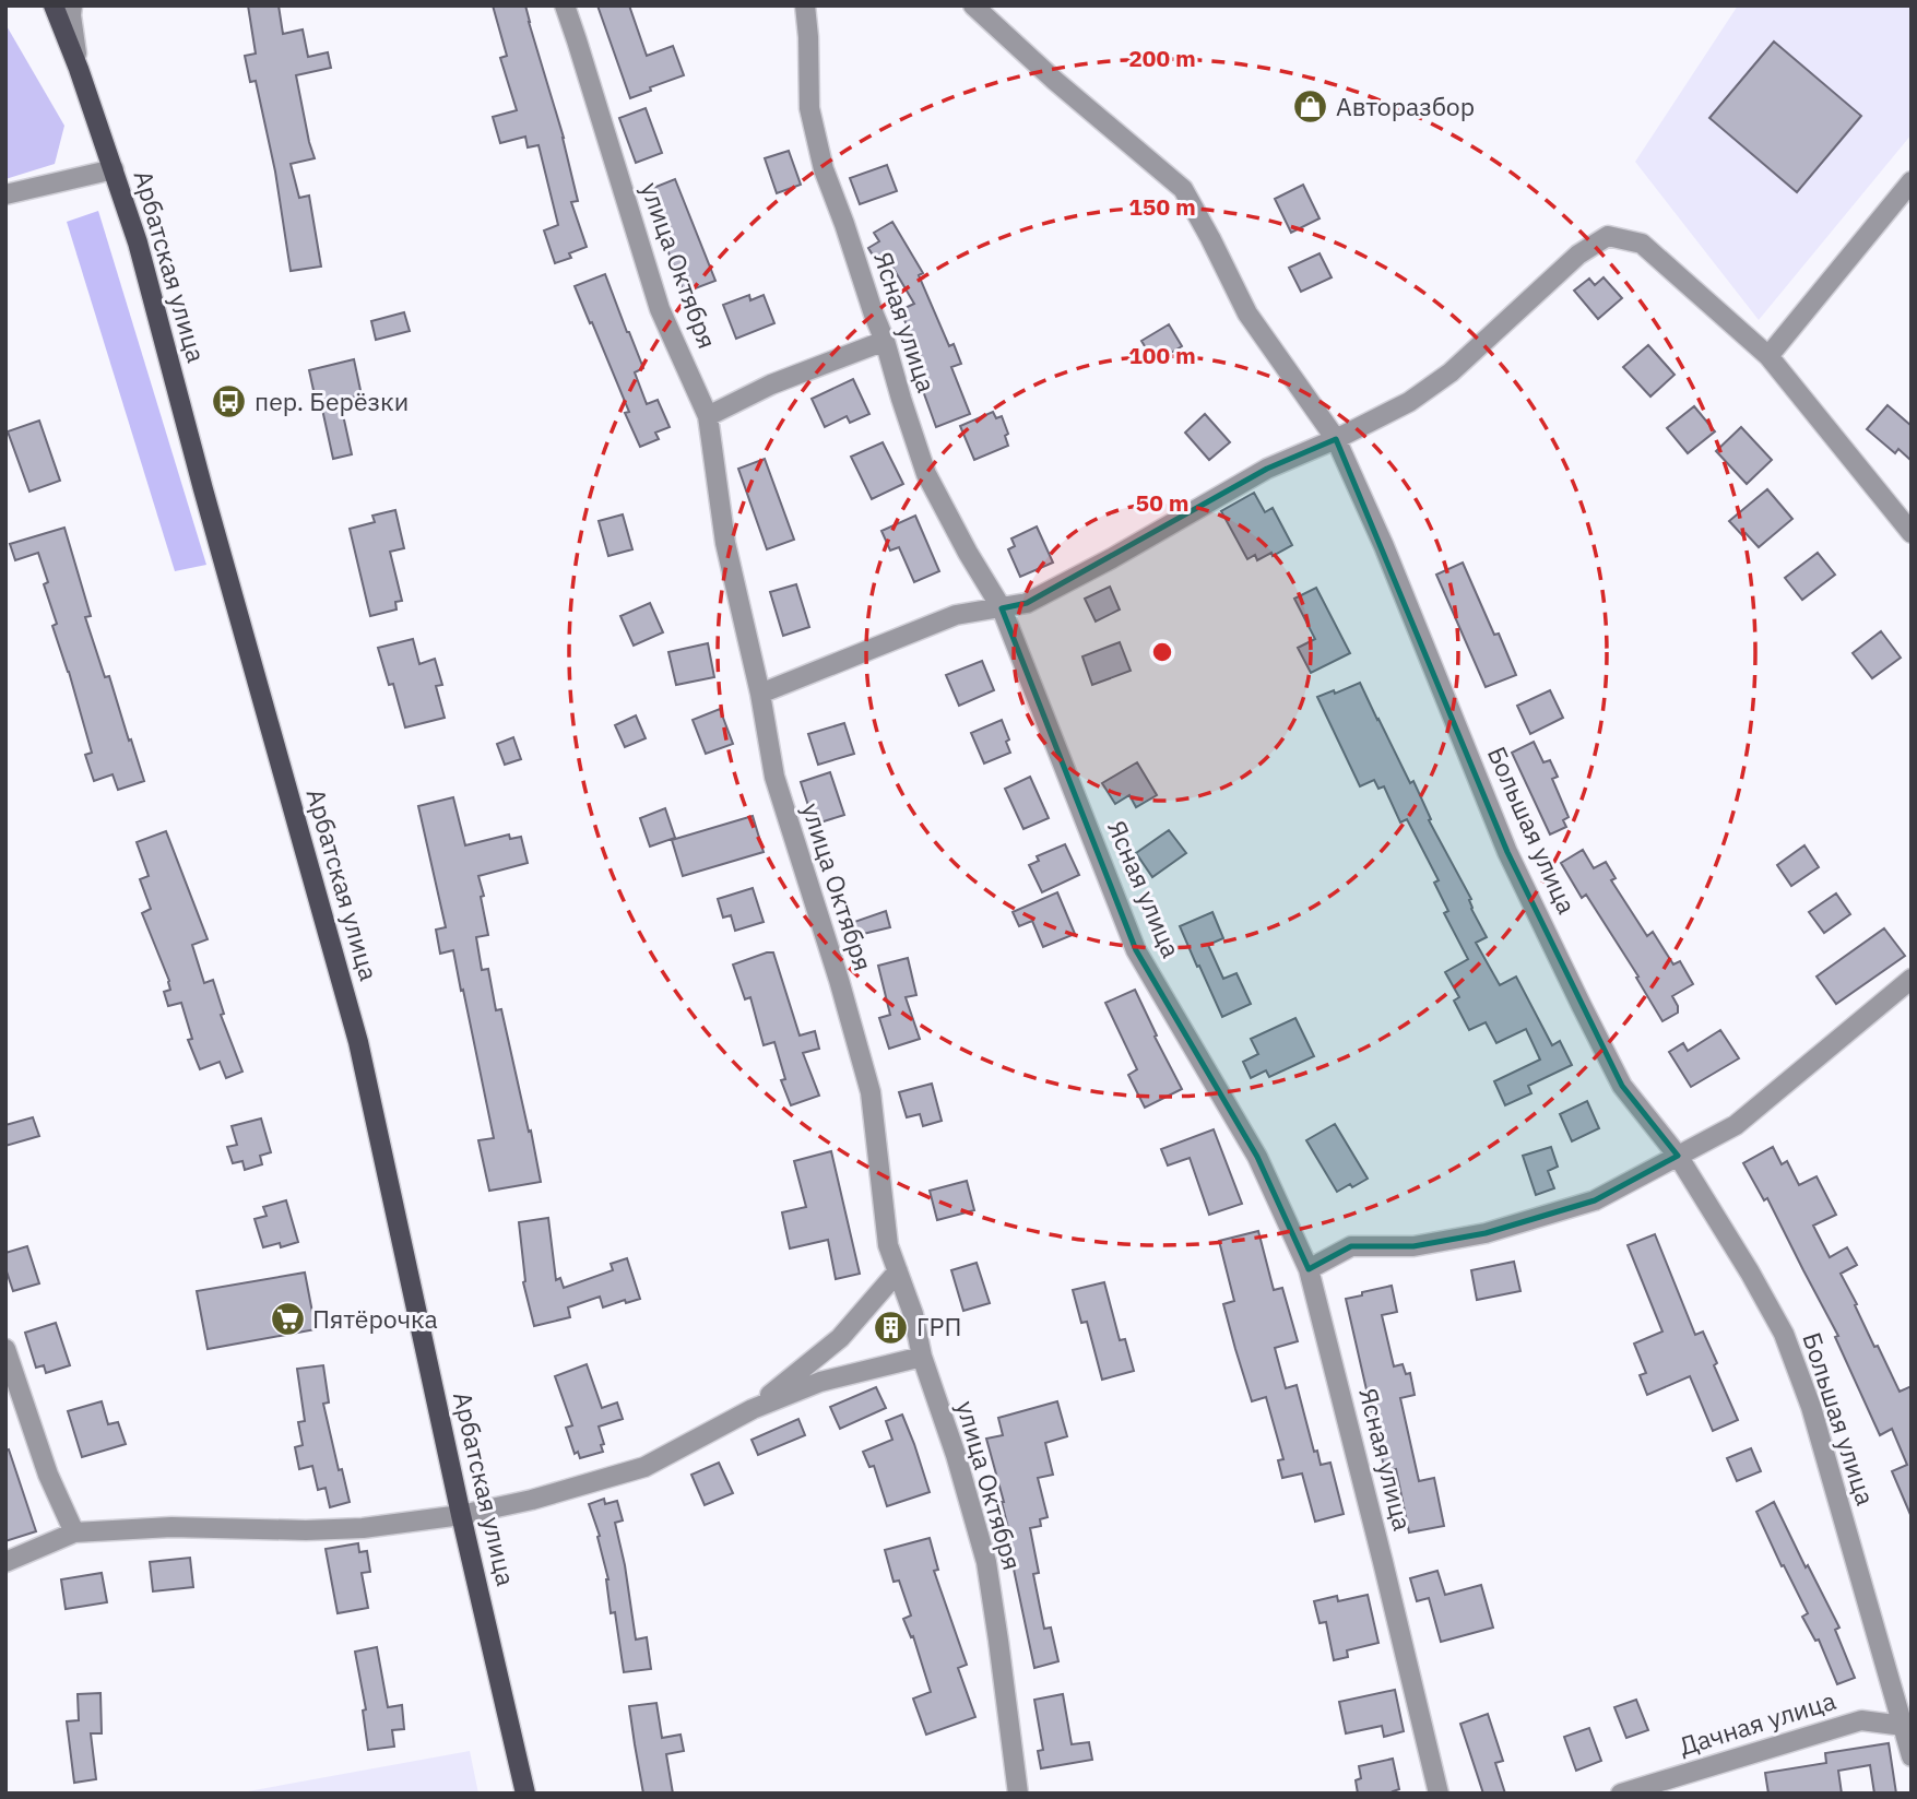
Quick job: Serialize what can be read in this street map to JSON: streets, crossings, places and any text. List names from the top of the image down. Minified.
{"streets":{"main road":["Арбатская улица"],"street":["улица Октября","Ясная улица","Большая улица","Дачная улица"]},"crossings":[["Большая улица","Дачная улица"]],"places":{"shop":["Авторазбор"],"bus stop":["пер. Берёзки"],"supermarket":["Пятёрочка"],"building":["ГРП"]},"rings":["200 m","150 m","100 m","50 m"]}
